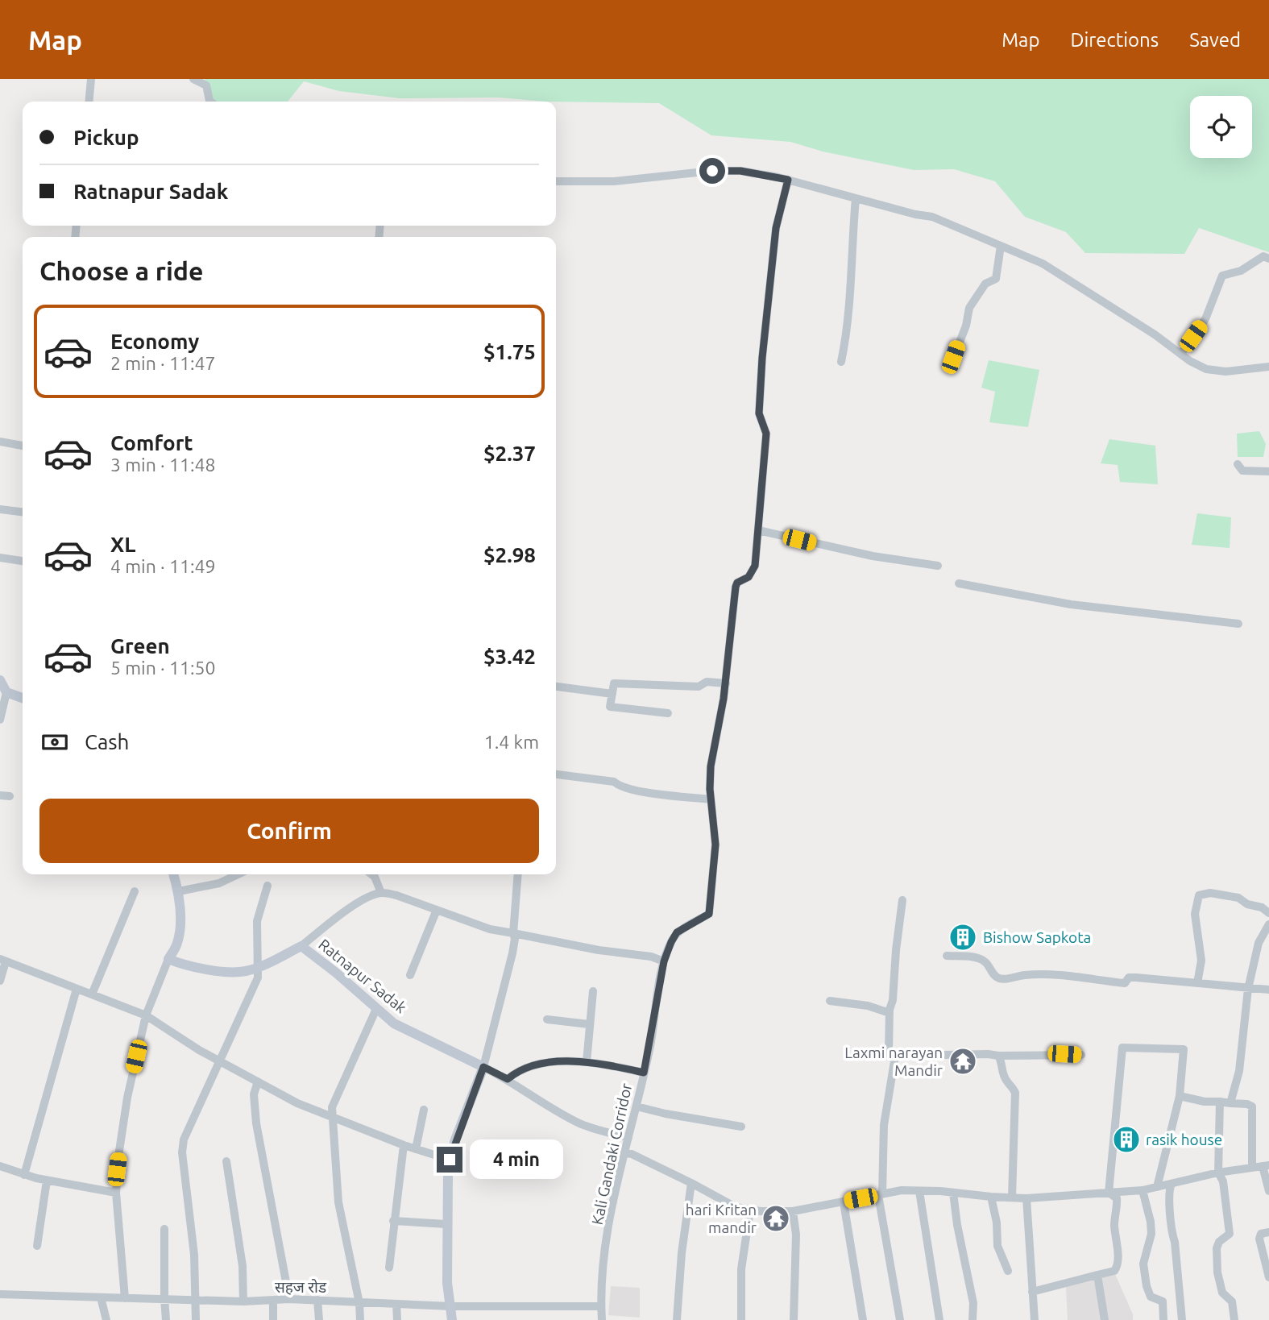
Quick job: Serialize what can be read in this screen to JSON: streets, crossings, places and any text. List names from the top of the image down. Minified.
{"streets":{"main road":["Ratnapur Sadak"],"street":["Kali Gandaki Corridor","सहज रोड"]},"crossings":[["Kali Gandaki Corridor","सहज रोड"]],"places":{"building":["Bishow Sapkota","rasik house"],"temple":["Laxmi narayan Mandir","hari Kritan mandir"]},"page":{"header":"Map","nav":["Map","Directions","Saved"],"banner":["Pickup","Ratnapur Sadak"],"heading":"Choose a ride","list":[{"name":"Economy","note":"2 min · 11:47","value":"$1.75"},{"name":"Comfort","note":"3 min · 11:48","value":"$2.37"},{"name":"XL","note":"4 min · 11:49","value":"$2.98"},{"name":"Green","note":"5 min · 11:50","value":"$3.42"}],"pay":["Cash","1.4 km"],"buttons":"Confirm","bubble":"4 min"}}
